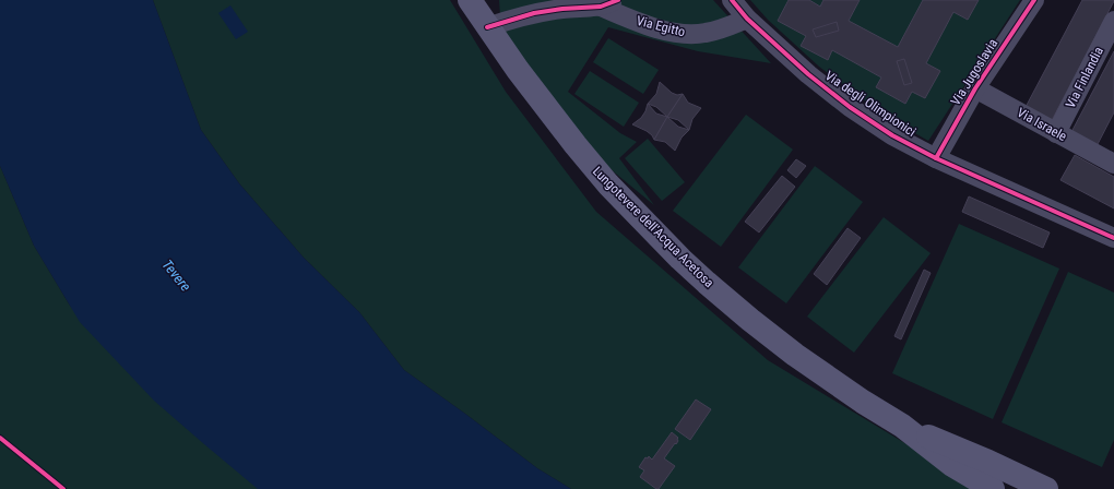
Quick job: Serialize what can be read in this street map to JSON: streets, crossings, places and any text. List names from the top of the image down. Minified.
{"streets":{"main road":["Lungotevere dell'Acqua Acetosa"],"street":["Via Egitto","Via Jugoslavia","Via Finlandia","Via degli Olimpionici","Via Israele"]},"crossings":[["Via Egitto","Via degli Olimpionici"],["Via Egitto","Lungotevere dell'Acqua Acetosa"],["Via Jugoslavia","Via degli Olimpionici"],["Via Jugoslavia","Via Israele"],["Via Finlandia","Via Israele"]],"water":["Tevere"]}
